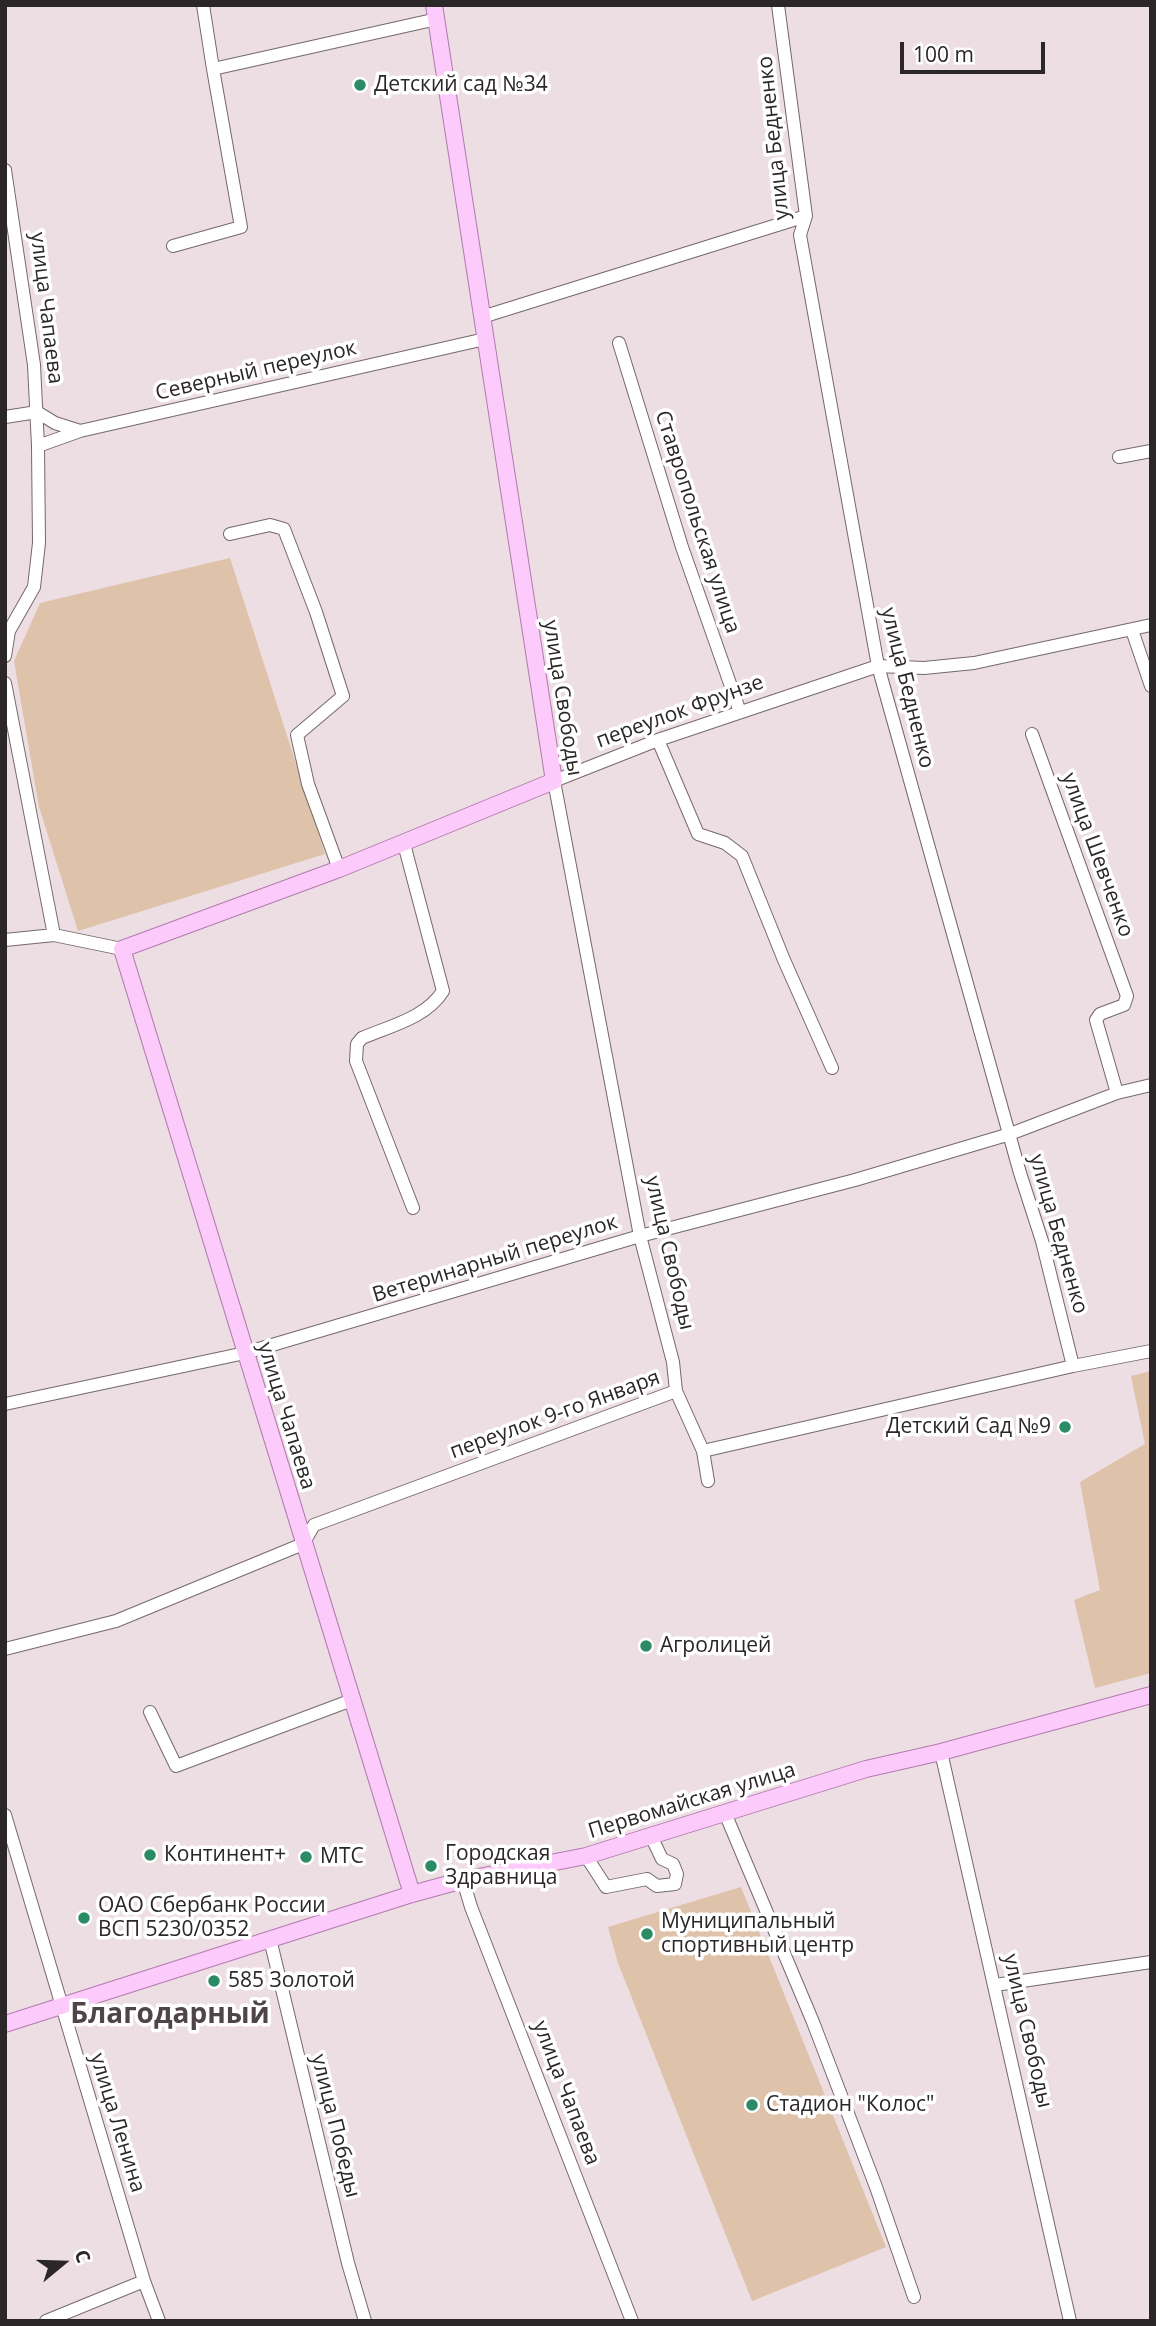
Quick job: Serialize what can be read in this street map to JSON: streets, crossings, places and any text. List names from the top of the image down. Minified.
{"streets":{"main road":["улица Чапаева","улица Свободы","переулок Фрунзе","Первомайская улица"],"street":["улица Бедненко","Северный переулок","Ставропольская улица","улица Шевченко","Ветеринарный переулок","переулок 9-го Января","улица Ленина","улица Победы"]},"crossings":[["улица Бедненко","переулок Фрунзе"],["улица Бедненко","Ветеринарный переулок"],["улица Чапаева","Северный переулок"],["улица Чапаева","переулок Фрунзе"],["улица Чапаева","Ветеринарный переулок"],["улица Чапаева","переулок 9-го Января"],["улица Чапаева","Первомайская улица"],["Северный переулок","улица Свободы"],["Ставропольская улица","переулок Фрунзе"],["улица Свободы","переулок Фрунзе"],["улица Свободы","Ветеринарный переулок"],["улица Свободы","переулок 9-го Января"],["улица Свободы","Первомайская улица"],["улица Шевченко","Ветеринарный переулок"],["Первомайская улица","улица Ленина"],["Первомайская улица","улица Победы"]],"districts":["Благодарный"],"places":["Детский сад №34","Детский Сад №9","Агролицей","Континент+","МТС","Городская Здравница","ОАО Сбербанк России ВСП 5230/0352","Муниципальный спортивный центр","585 Золотой","Стадион \"Колос\""],"scale_bar":"100 m","north":"right"}
